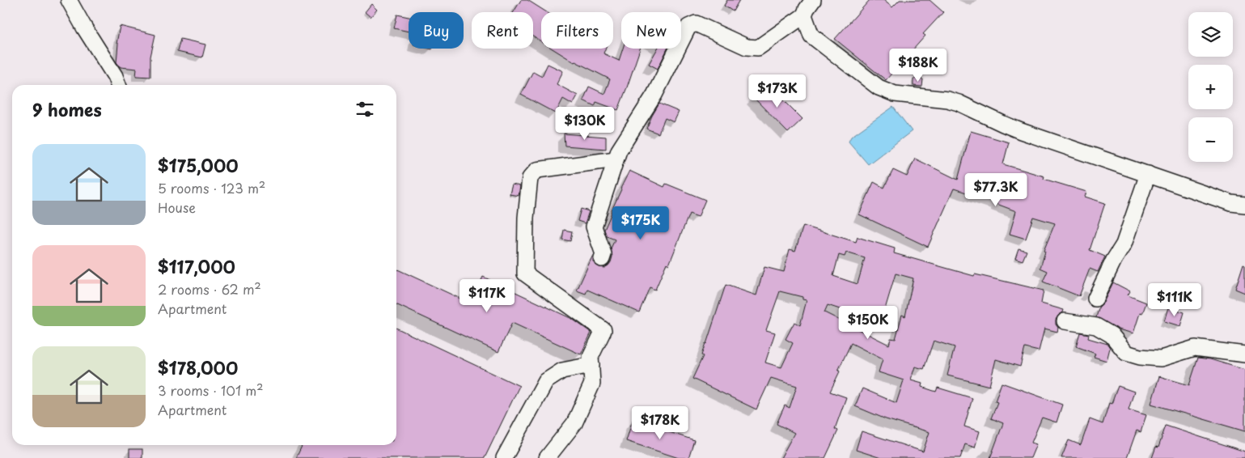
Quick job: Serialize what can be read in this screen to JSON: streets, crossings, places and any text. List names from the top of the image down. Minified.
{"page":{"map_buttons":["+","−"],"chip":["Buy","Rent","Filters","New"],"price":["$188K","$173K","$130K","$77.3K","$175K","$117K","$111K","$150K","$178K"],"heading":"9 homes","list":[{"name":"$175,000","note":"5 rooms · 123 m² · House"},{"name":"$117,000","note":"2 rooms · 62 m² · Apartment"},{"name":"$178,000","note":"3 rooms · 101 m² · Apartment"}]}}
